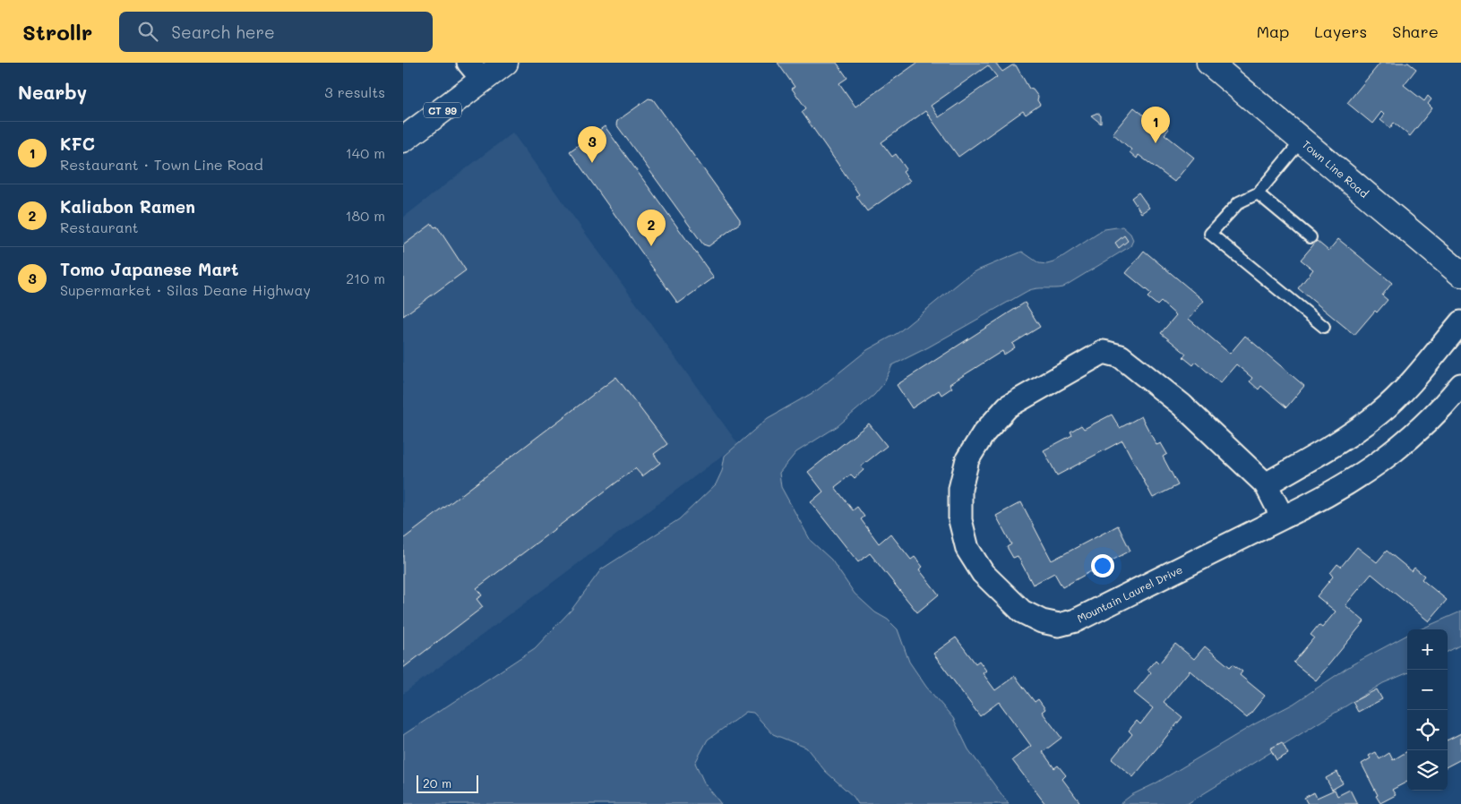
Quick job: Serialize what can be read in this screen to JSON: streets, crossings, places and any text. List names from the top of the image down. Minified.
{"streets":{"street":["CT 99","Town Line Road","Mountain Laurel Drive"]},"scale_bar":"20 m","page":{"header":"Strollr","search":"Search here","nav":["Map","Layers","Share"],"heading":["Nearby","3 results"],"pins":["1","3","2"],"list":[{"mark":"1","name":"KFC","note":"Restaurant · Town Line Road","value":"140 m"},{"mark":"2","name":"Kaliabon Ramen","note":"Restaurant","value":"180 m"},{"mark":"3","name":"Tomo Japanese Mart","note":"Supermarket · Silas Deane Highway","value":"210 m"}],"map_buttons":["+","−"],"scale":"20 m"}}
